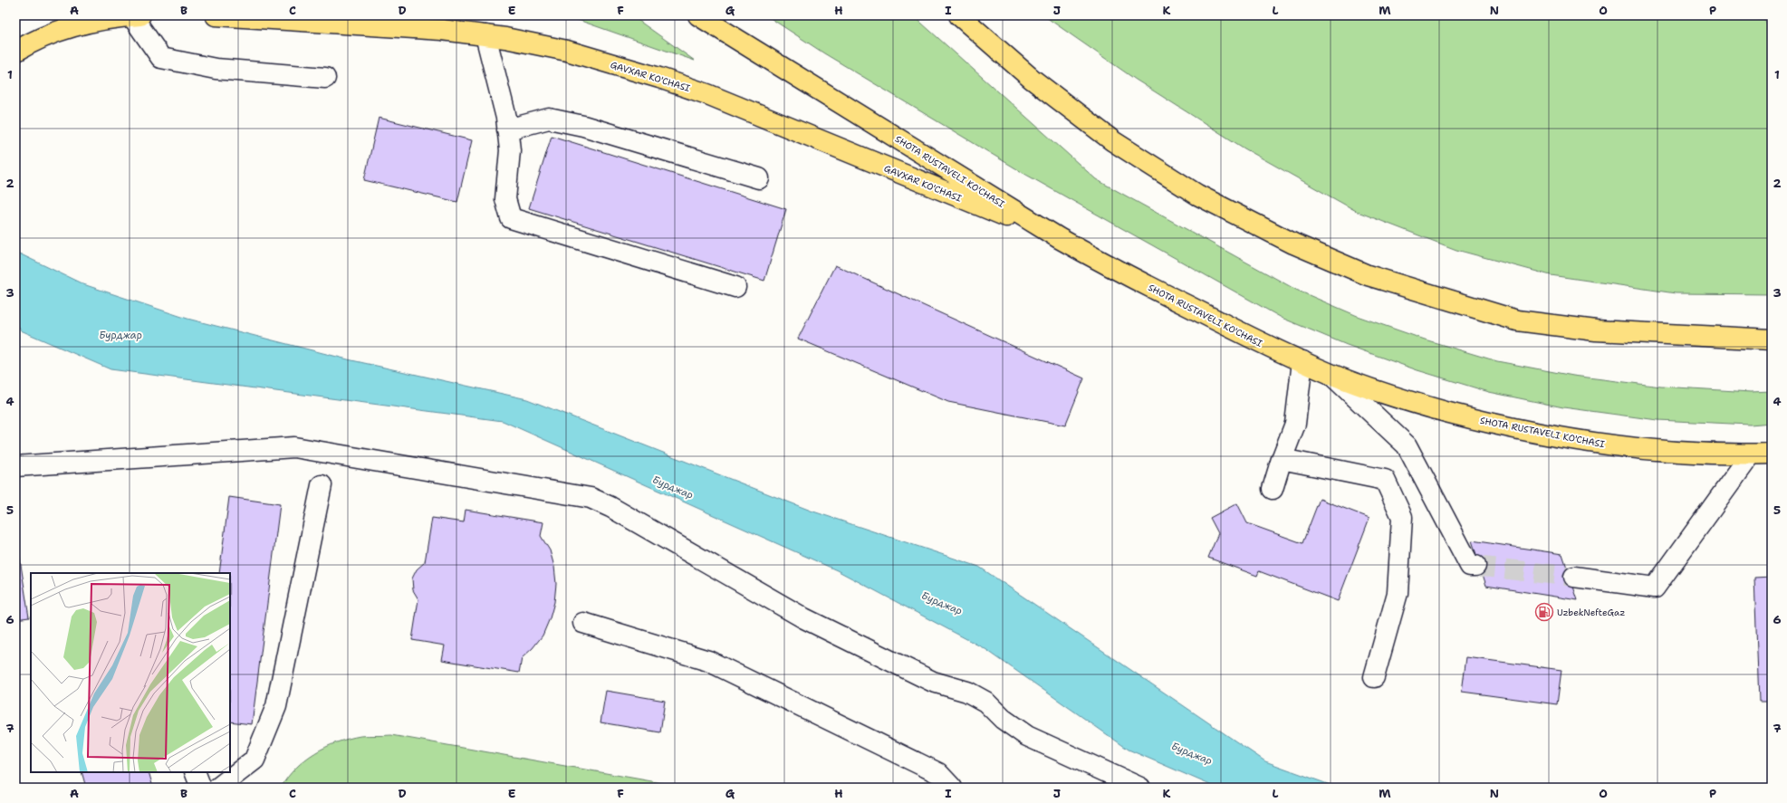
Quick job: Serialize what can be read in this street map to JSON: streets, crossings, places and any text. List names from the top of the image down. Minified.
{"streets":{"main road":["GAVXAR KO'CHASI","SHOTA RUSTAVELI KO'CHASI"]},"crossings":[["GAVXAR KO'CHASI","SHOTA RUSTAVELI KO'CHASI"]],"water":["Бурджар"],"places":{"fuel station":["UzbekNefteGaz"]},"grid":{"columns":["A","B","C","D","E","F","G","H","I","J","K","L","M","N","O","P"],"rows":["1","2","3","4","5","6","7"]}}
